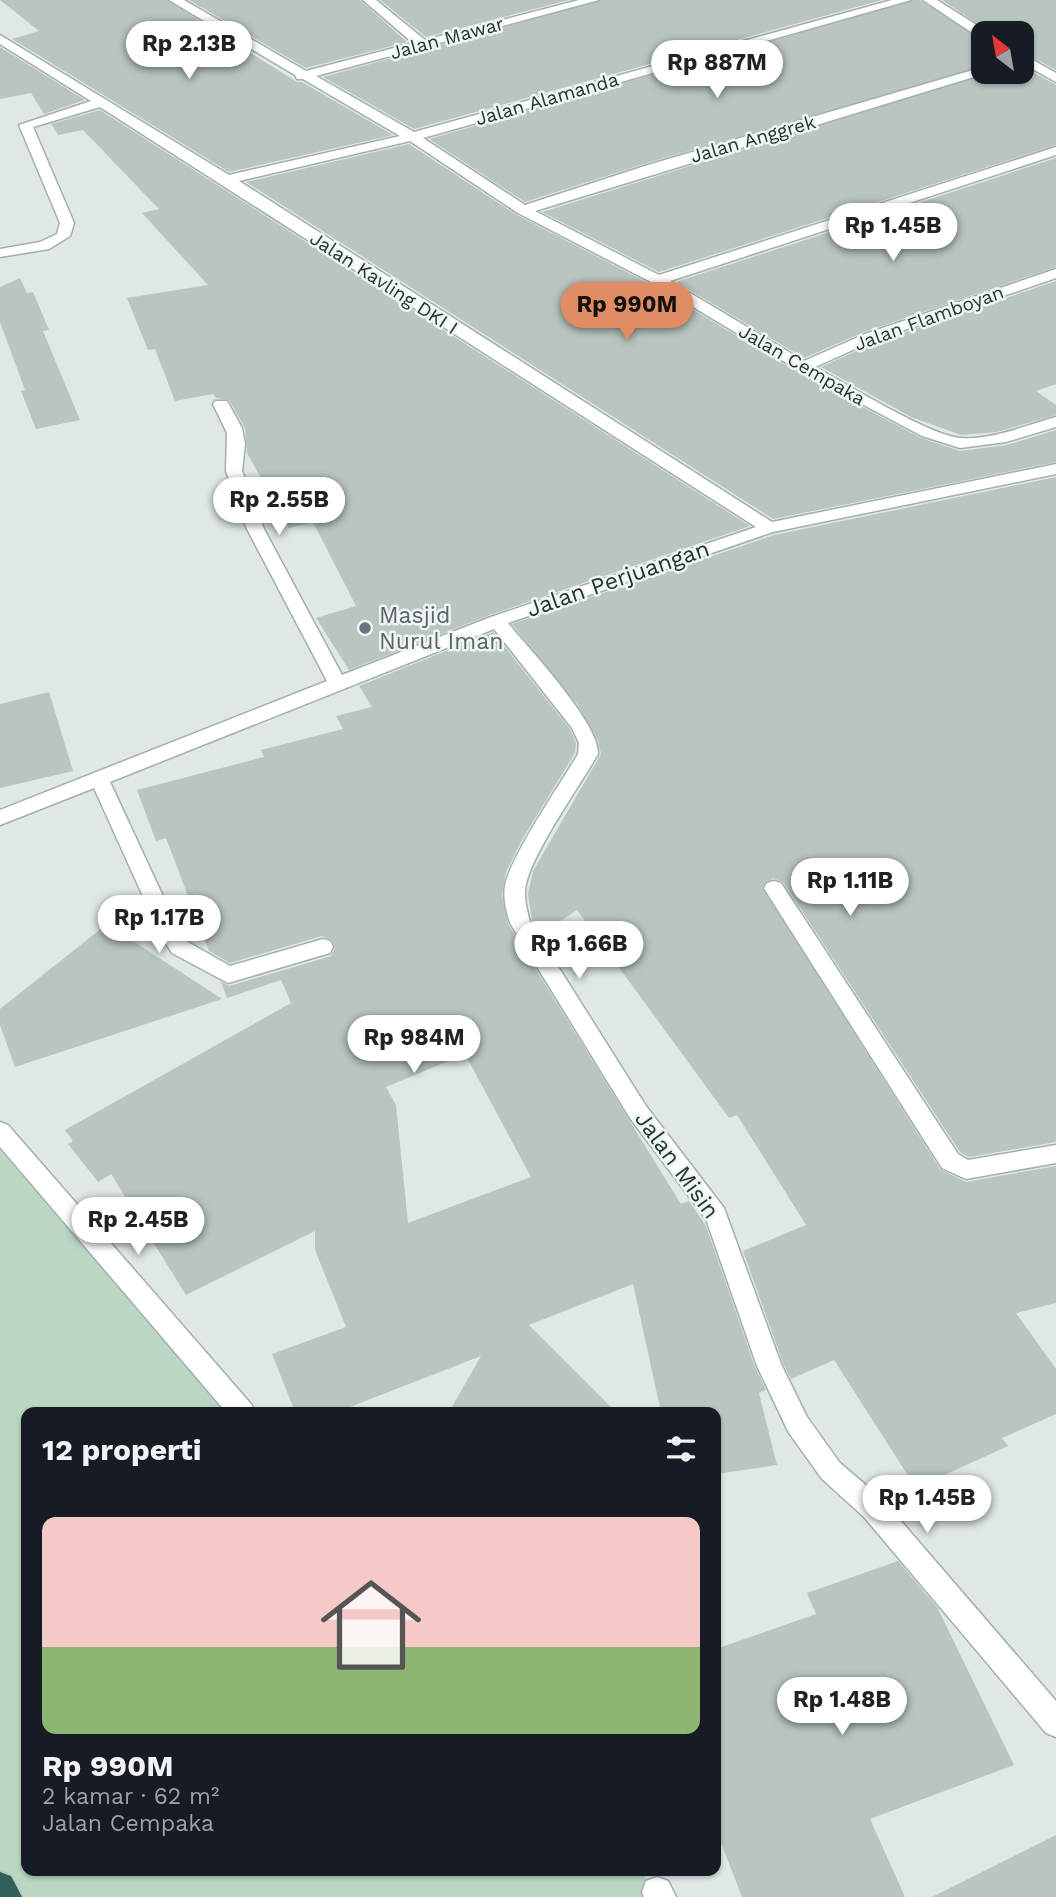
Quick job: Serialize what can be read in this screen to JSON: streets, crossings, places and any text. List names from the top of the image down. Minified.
{"streets":{"street":["Jalan Mawar","Jalan Alamanda","Jalan Anggrek","Jalan Kavling DKI I","Jalan Flamboyan","Jalan Cempaka","Jalan Perjuangan","Jalan Misin"]},"crossings":[["Jalan Mawar","Jalan Cempaka"],["Jalan Alamanda","Jalan Kavling DKI I"],["Jalan Alamanda","Jalan Cempaka"],["Jalan Anggrek","Jalan Cempaka"],["Jalan Kavling DKI I","Jalan Perjuangan"],["Jalan Flamboyan","Jalan Cempaka"],["Jalan Perjuangan","Jalan Misin"]],"places":["Masjid Nurul Iman"],"north":"top left","page":{"price":["Rp 2.13B","Rp 887M","Rp 1.45B","Rp 990M","Rp 2.55B","Rp 1.11B","Rp 1.17B","Rp 1.66B","Rp 984M","Rp 2.45B","Rp 1.45B","Rp 1.48B"],"heading":"12 properti","list":[{"name":"Rp 990M","note":"2 kamar · 62 m² · Jalan Cempaka"}]}}
